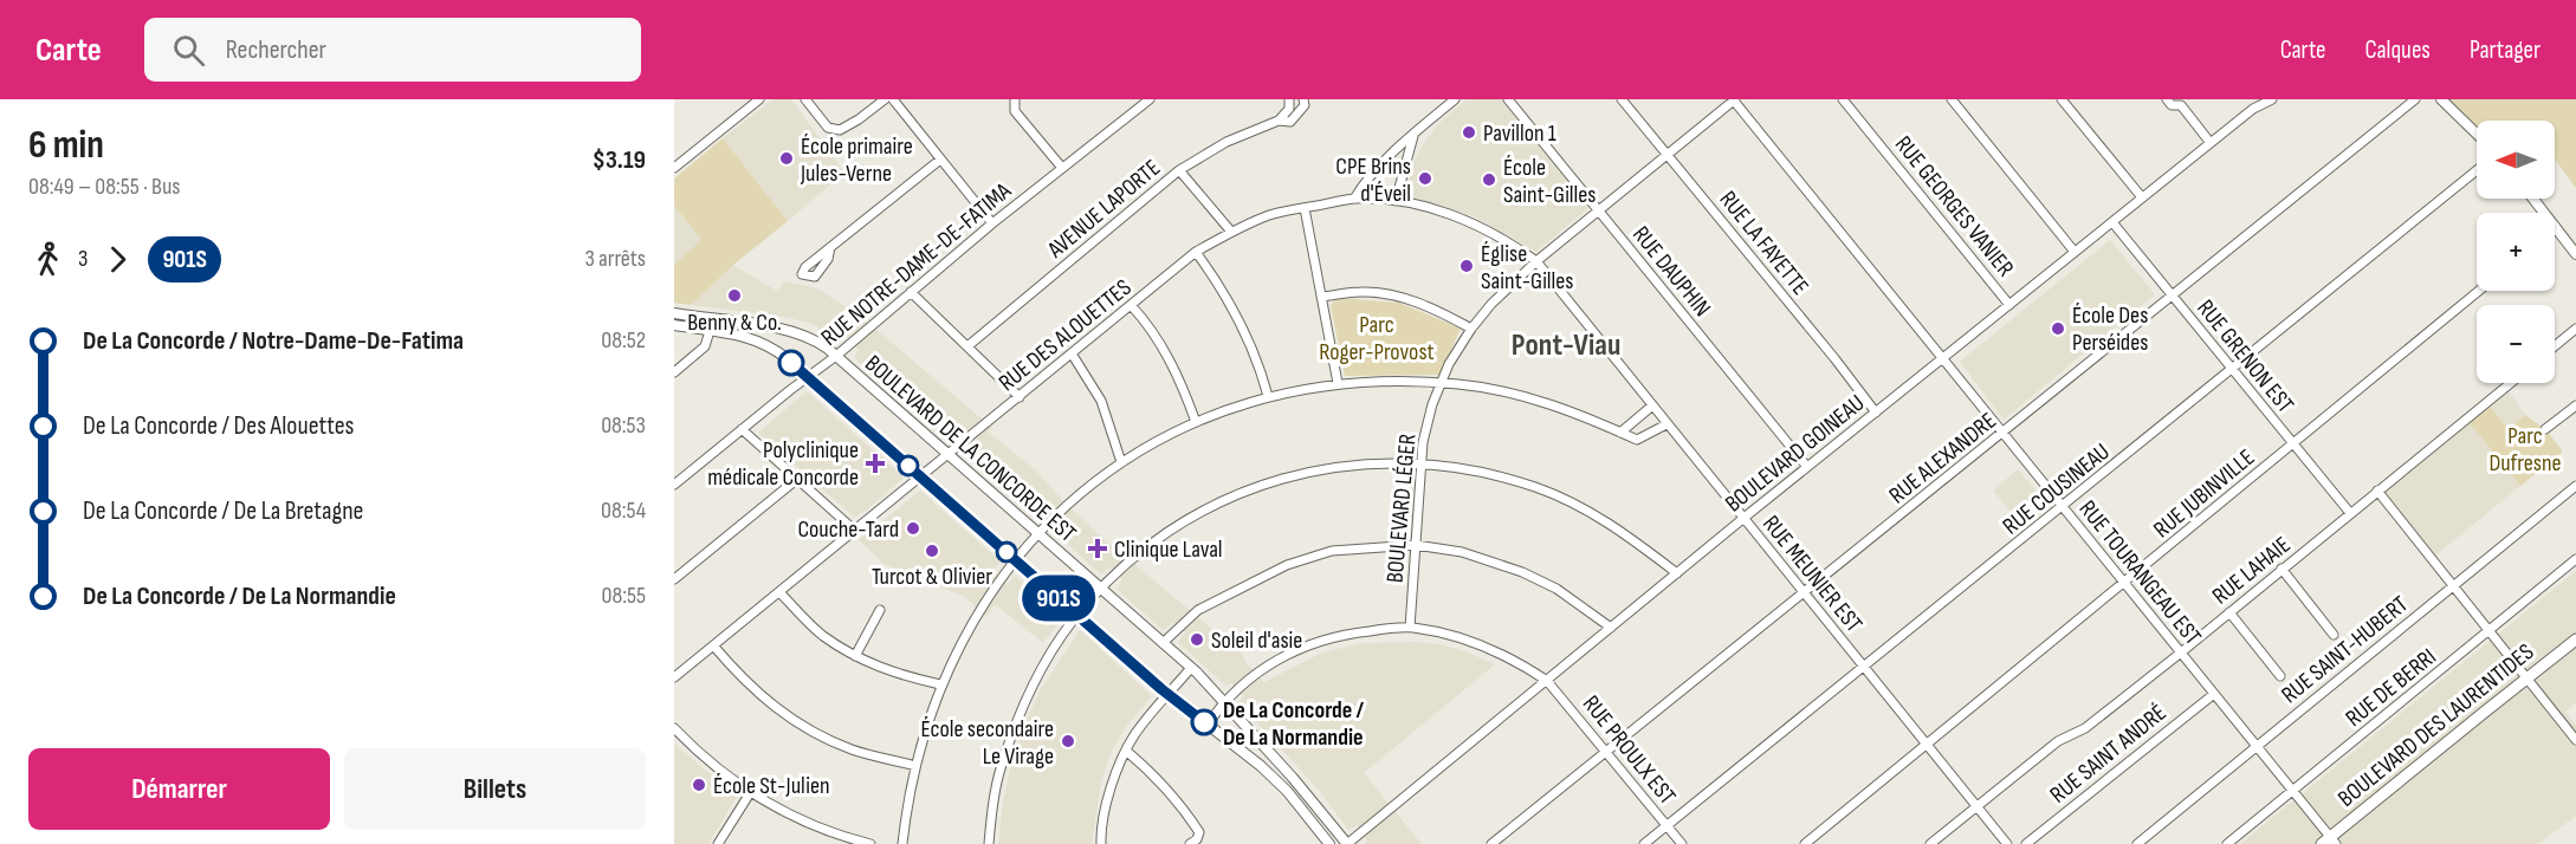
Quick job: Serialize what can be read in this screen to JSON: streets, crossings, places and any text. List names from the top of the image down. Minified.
{"streets":{"main road":["BOULEVARD DES LAURENTIDES"],"street":["RUE GEORGES VANIER","AVENUE LAPORTE","RUE LA FAYETTE","RUE NOTRE-DAME-DE-FATIMA","RUE DAUPHIN","RUE DES ALOUETTES","RUE GRENON EST","BOULEVARD DE LA CONCORDE EST","BOULEVARD GOINEAU","RUE ALEXANDRE","RUE COUSINEAU","RUE JUBINVILLE","BOULEVARD LÉGER","RUE LAHAIE","RUE TOURANGEAU EST","RUE MEUNIER EST","RUE SAINT-HUBERT","RUE DE BERRI","RUE PROULX EST","RUE SAINT ANDRÉ"]},"crossings":[["RUE GEORGES VANIER","BOULEVARD GOINEAU"],["RUE LA FAYETTE","BOULEVARD GOINEAU"],["RUE LA FAYETTE","BOULEVARD LÉGER"],["RUE NOTRE-DAME-DE-FATIMA","BOULEVARD DE LA CONCORDE EST"],["RUE DAUPHIN","BOULEVARD GOINEAU"],["RUE DAUPHIN","BOULEVARD LÉGER"],["RUE DES ALOUETTES","BOULEVARD DE LA CONCORDE EST"],["RUE DES ALOUETTES","BOULEVARD LÉGER"],["RUE DES ALOUETTES","RUE MEUNIER EST"],["RUE GRENON EST","BOULEVARD GOINEAU"],["RUE GRENON EST","RUE ALEXANDRE"],["RUE GRENON EST","RUE COUSINEAU"],["RUE GRENON EST","RUE JUBINVILLE"],["RUE GRENON EST","RUE LAHAIE"],["BOULEVARD DE LA CONCORDE EST","BOULEVARD GOINEAU"],["BOULEVARD DE LA CONCORDE EST","RUE PROULX EST"],["BOULEVARD GOINEAU","RUE TOURANGEAU EST"],["BOULEVARD GOINEAU","RUE MEUNIER EST"],["BOULEVARD GOINEAU","RUE PROULX EST"],["RUE ALEXANDRE","RUE TOURANGEAU EST"],["RUE ALEXANDRE","RUE MEUNIER EST"],["RUE ALEXANDRE","RUE PROULX EST"],["RUE COUSINEAU","RUE TOURANGEAU EST"],["RUE COUSINEAU","RUE MEUNIER EST"],["RUE COUSINEAU","RUE PROULX EST"],["RUE JUBINVILLE","RUE TOURANGEAU EST"],["RUE JUBINVILLE","RUE MEUNIER EST"],["BOULEVARD LÉGER","RUE TOURANGEAU EST"],["BOULEVARD LÉGER","RUE MEUNIER EST"],["BOULEVARD LÉGER","RUE PROULX EST"],["RUE LAHAIE","RUE TOURANGEAU EST"],["RUE LAHAIE","RUE MEUNIER EST"],["RUE TOURANGEAU EST","RUE SAINT-HUBERT"],["RUE TOURANGEAU EST","RUE DE BERRI"],["RUE TOURANGEAU EST","BOULEVARD DES LAURENTIDES"],["RUE TOURANGEAU EST","RUE SAINT ANDRÉ"]],"districts":["Pont-Viau"],"parks":["Parc Roger-Provost","Parc Dufresne"],"places":{"other":["Pavillon 1","École primaire Jules-Verne","CPE Brins d'Éveil","École Saint-Gilles","Église Saint-Gilles","Benny & Co.","École Des Perséides","Couche-Tard","Turcot & Olivier","Soleil d'asie","De La Concorde / De La Normandie","École secondaire Le Virage","École St-Julien"],"health":["Polyclinique médicale Concorde","Clinique Laval"]},"lines":["bus line 901S"],"north":"left","page":{"header":"Carte","search":"Rechercher","nav":["Carte","Calques","Partager"],"heading":["6 min","08:49 – 08:55 · Bus","$3.19"],"on_map":"901S","map_buttons":["+","−"],"legs":["3","901S","3 arrêts"],"list":[{"name":"De La Concorde / Notre-Dame-De-Fatima","value":"08:52"},{"name":"De La Concorde / Des Alouettes","value":"08:53"},{"name":"De La Concorde / De La Bretagne","value":"08:54"},{"name":"De La Concorde / De La Normandie","value":"08:55"}],"buttons":["Démarrer","Billets"]}}
